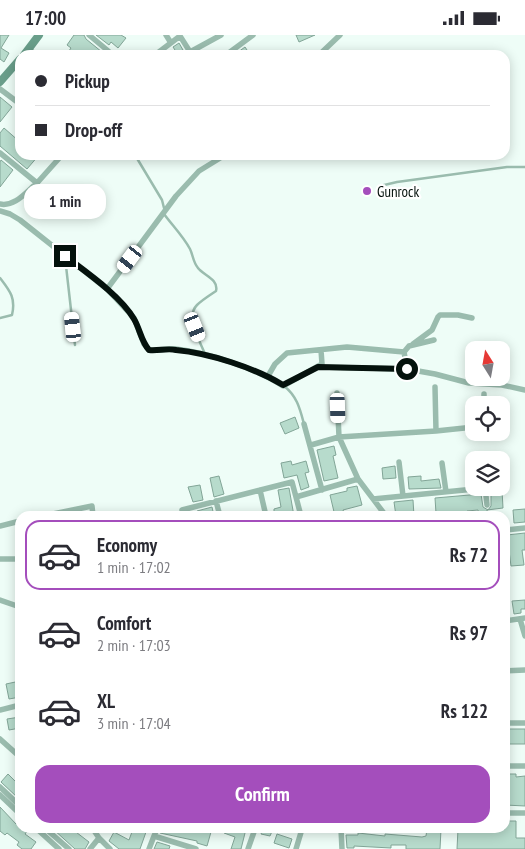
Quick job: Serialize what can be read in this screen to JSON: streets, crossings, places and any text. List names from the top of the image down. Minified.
{"places":["Gunrock"],"north":"top","page":{"status":"17:00","banner":["Pickup","Drop-off"],"bubble":"1 min","list":[{"name":"Economy","note":"1 min · 17:02","value":"Rs 72"},{"name":"Comfort","note":"2 min · 17:03","value":"Rs 97"},{"name":"XL","note":"3 min · 17:04","value":"Rs 122"}],"buttons":"Confirm"}}
